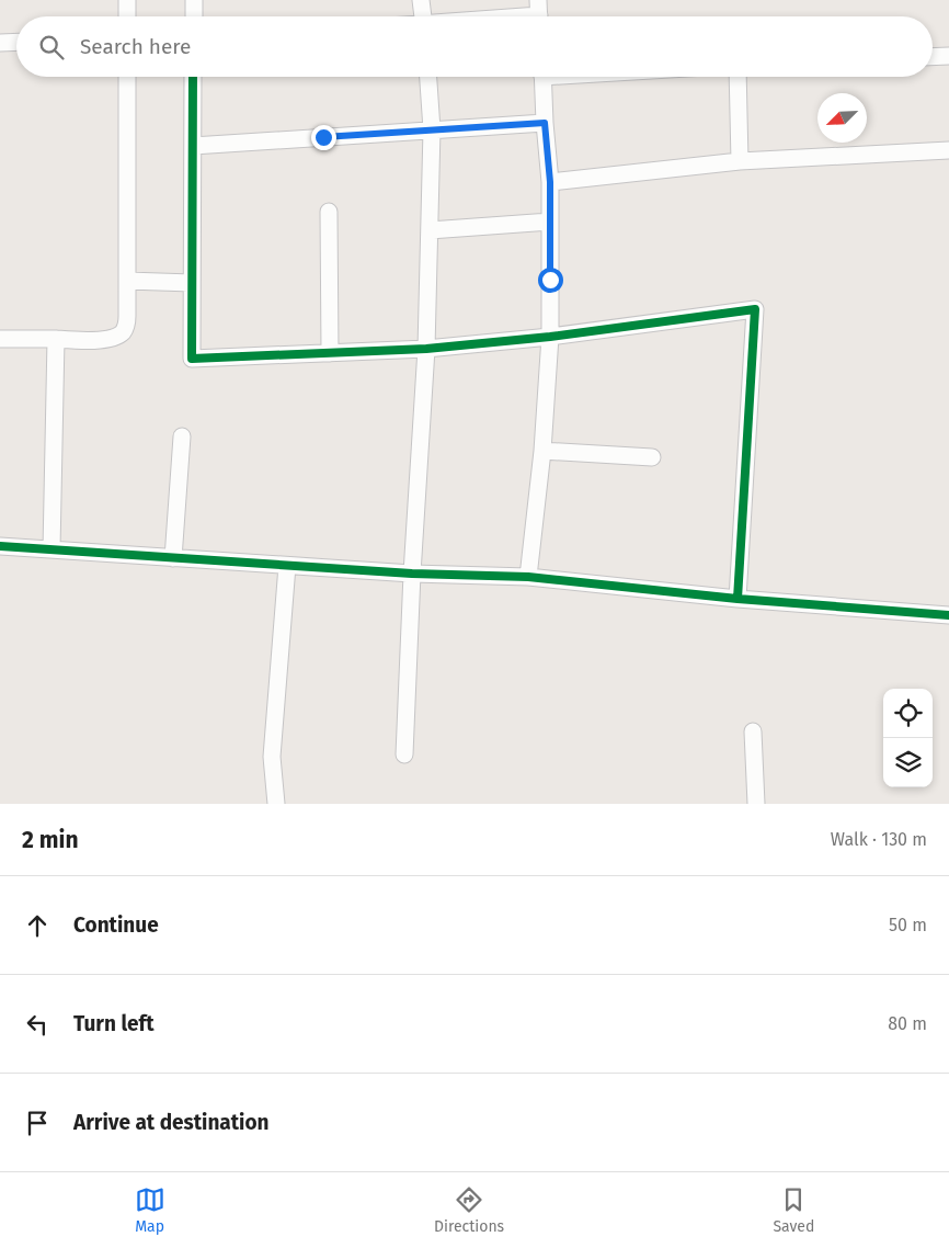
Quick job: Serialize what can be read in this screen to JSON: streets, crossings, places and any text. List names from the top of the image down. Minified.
{"north":"bottom left","page":{"search":"Search here","heading":["2 min","Walk · 130 m"],"list":[["Continue","50 m"],["Turn left","80 m"],"Arrive at destination"],"nav":["Map","Directions","Saved"]}}
